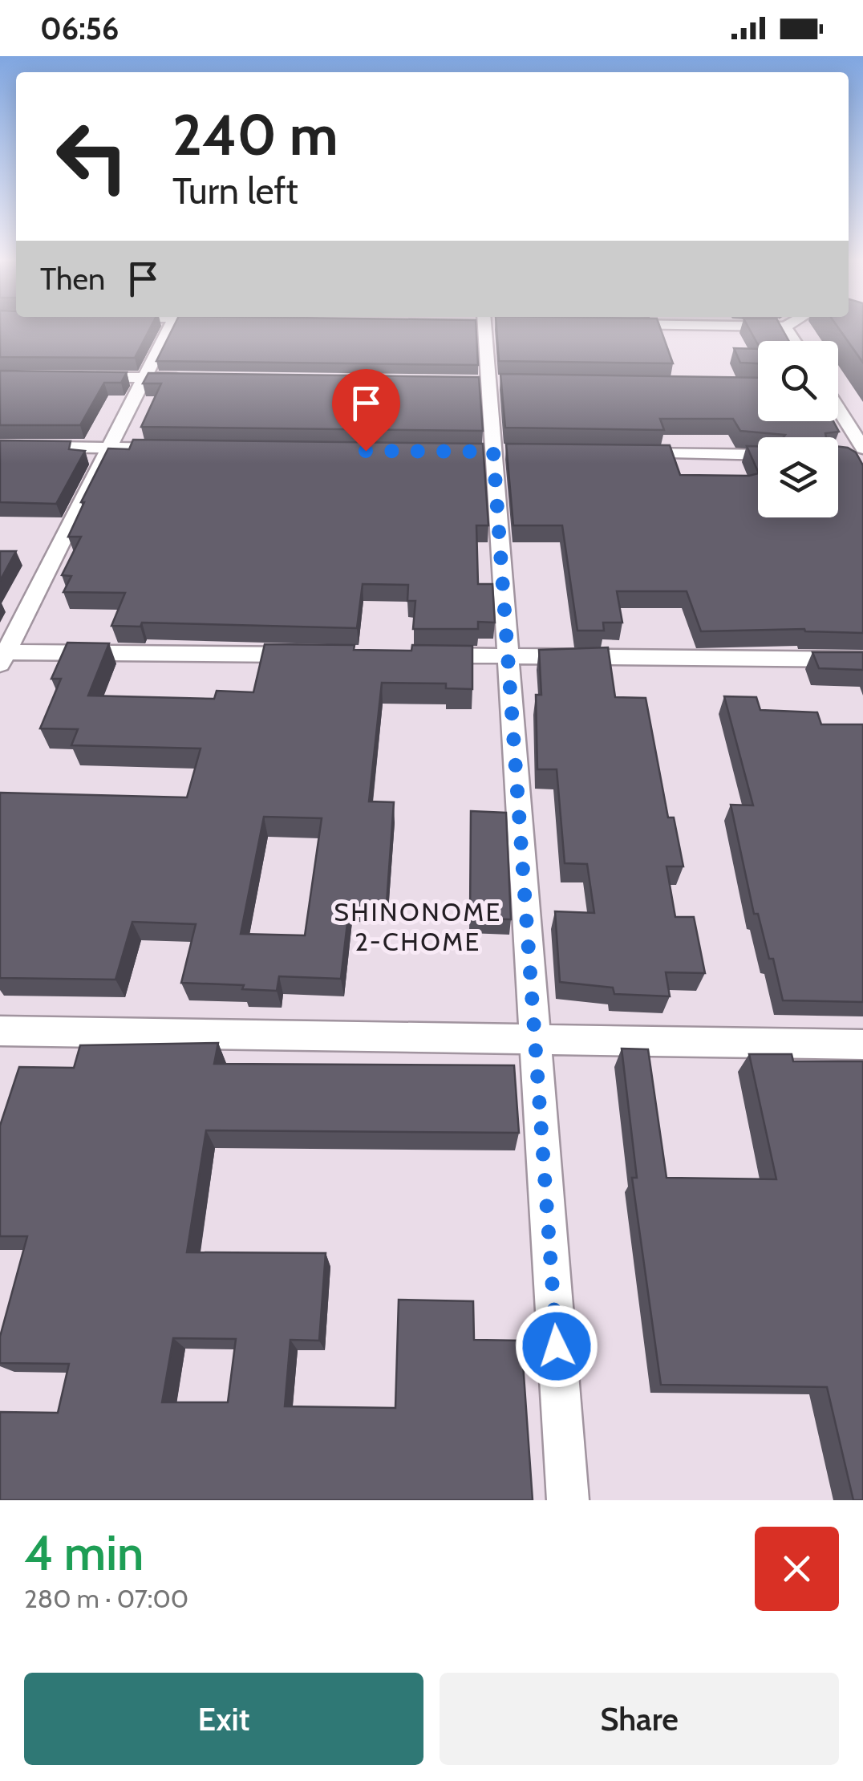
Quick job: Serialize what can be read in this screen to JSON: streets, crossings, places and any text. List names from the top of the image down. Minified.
{"districts":["SHINONOME 2-CHOME"],"page":{"status":"06:56","turn":["240 m","Turn left"],"then":"Then","heading":["4 min","280 m · 07:00"],"buttons":["Exit","Share"]}}
